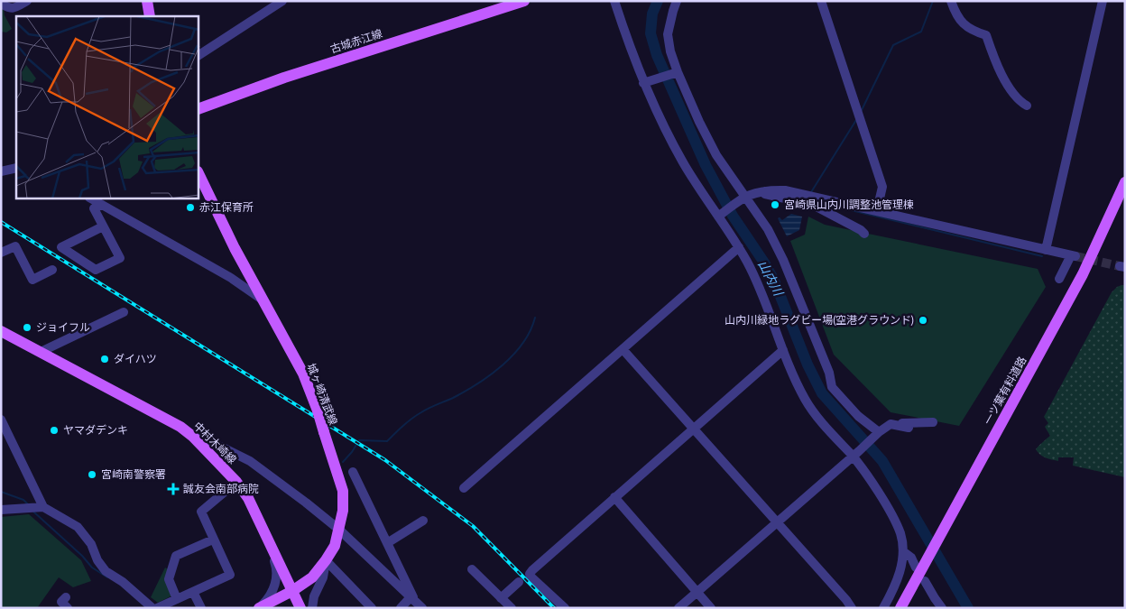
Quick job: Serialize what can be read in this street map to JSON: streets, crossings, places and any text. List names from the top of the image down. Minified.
{"streets":{"main road":["古城赤江線","一ツ葉有料道路","城ヶ崎清武線","中村木崎線"]},"crossings":[["城ヶ崎清武線","中村木崎線"]],"water":["山内川"],"places":{"other":["宮崎県山内川調整池管理棟","赤江保育所","山内川緑地ラグビー場(空港グラウンド)","ジョイフル","ダイハツ","ヤマダデンキ","宮崎南警察署"],"health":["誠友会南部病院"]}}
